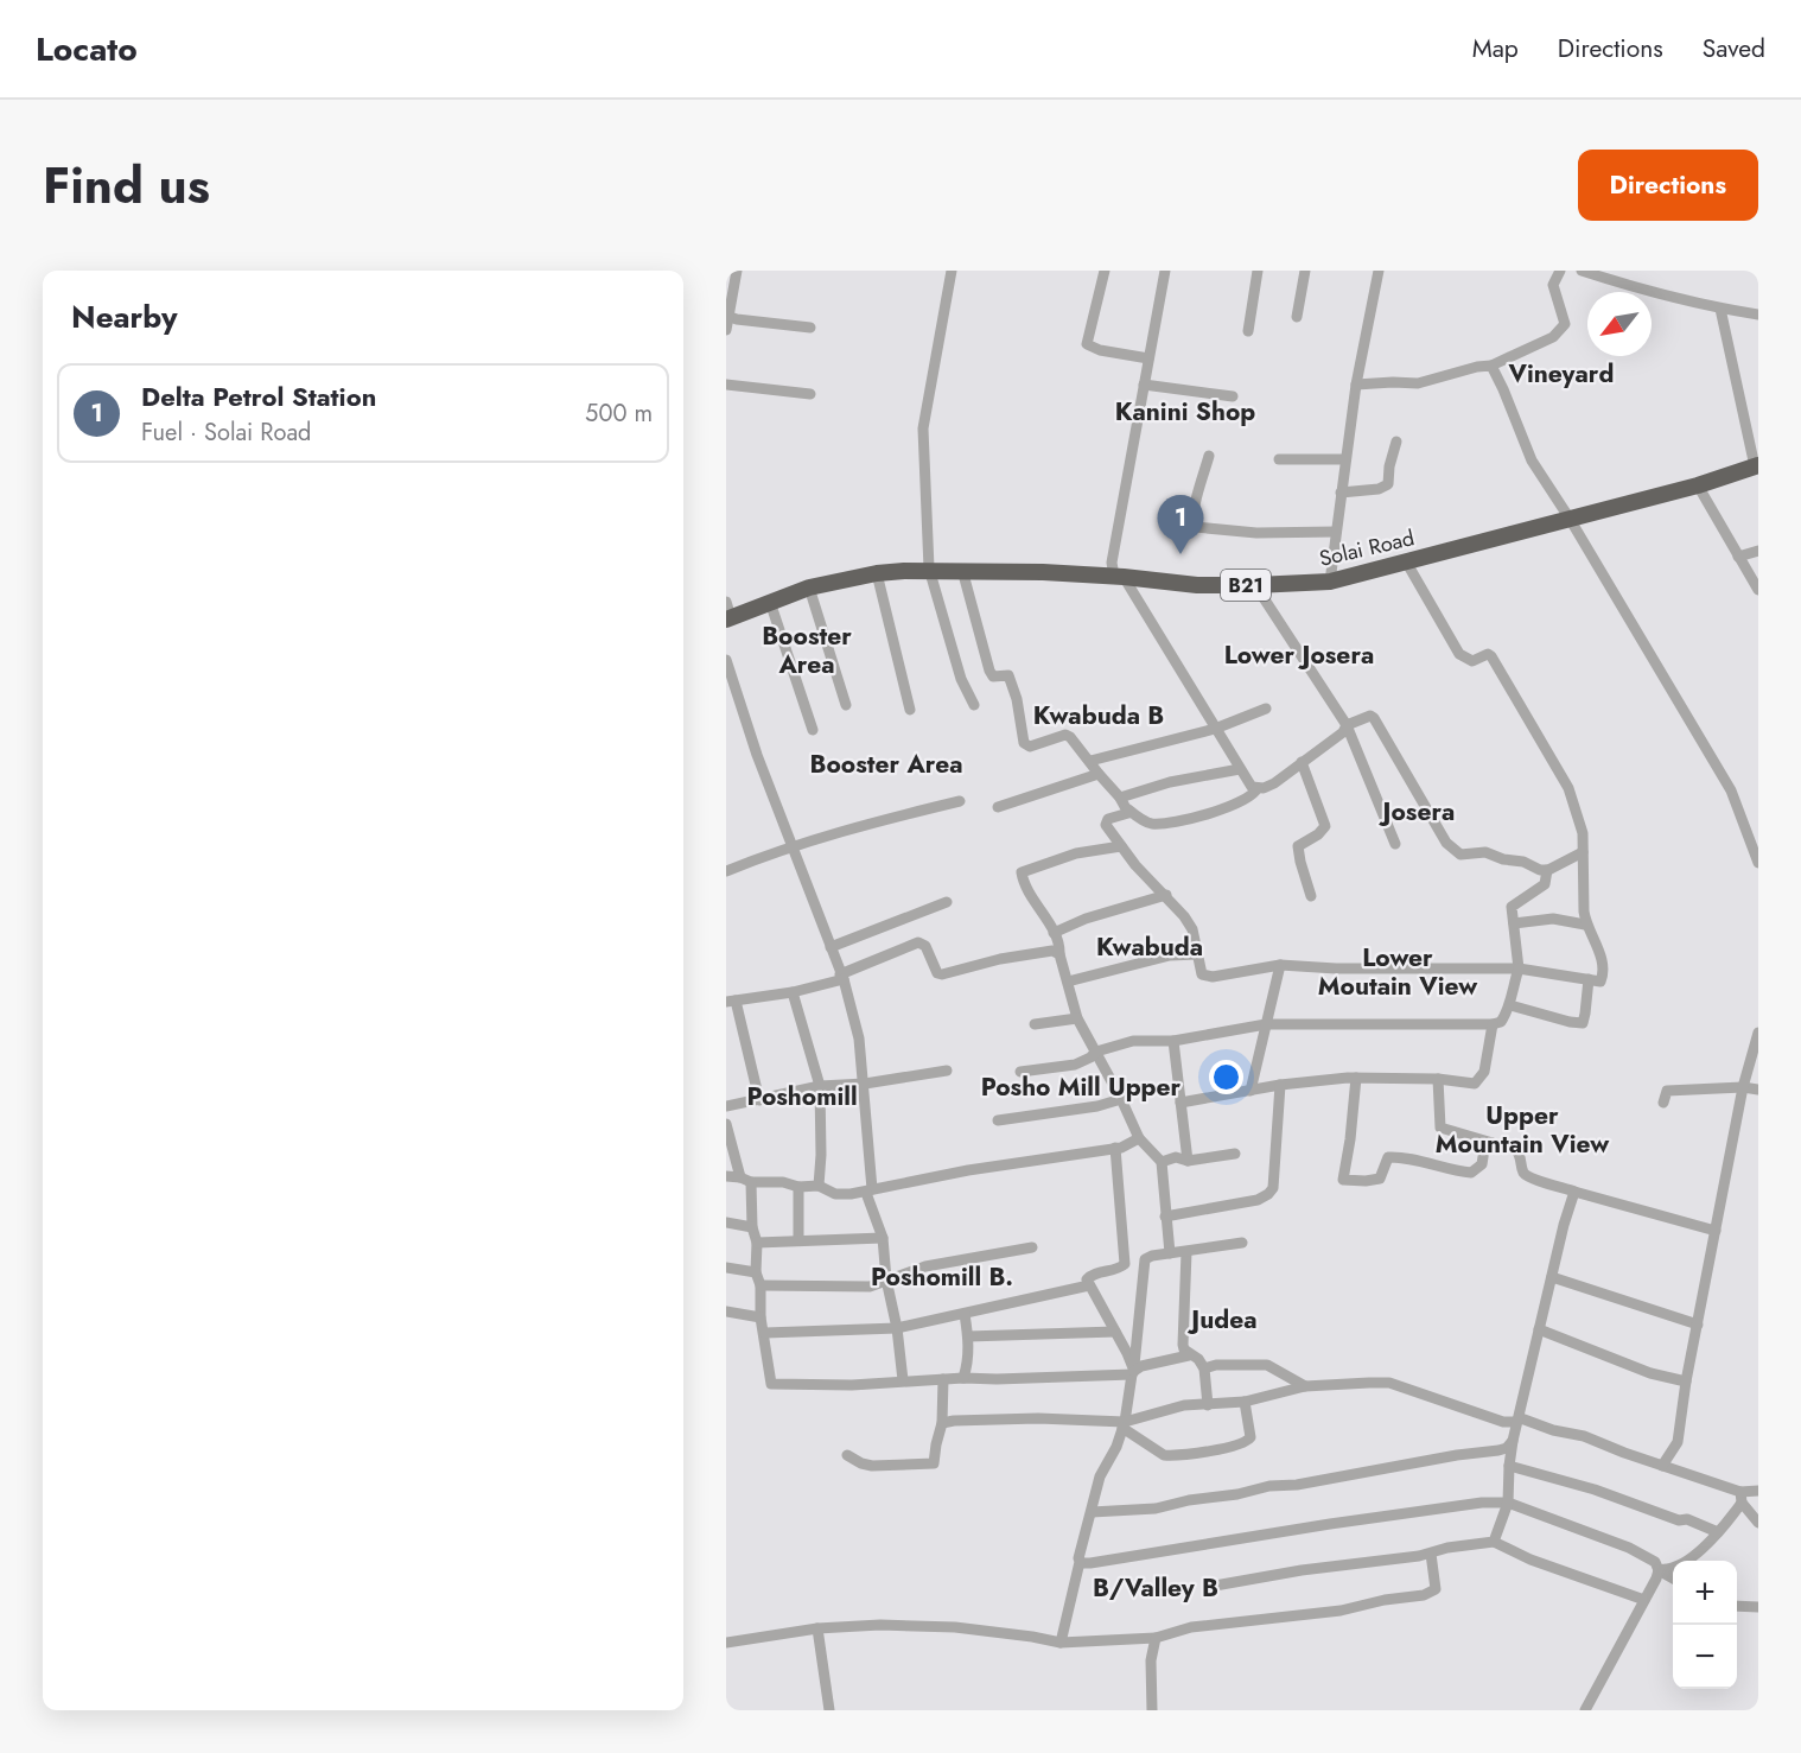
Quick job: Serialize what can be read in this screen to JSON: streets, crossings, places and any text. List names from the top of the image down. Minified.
{"streets":{"highway":["Solai Road","B21"]},"districts":["Vineyard","Kanini Shop","Booster Area","Lower Josera","Kwabuda B","Booster Area","Josera","Kwabuda","Lower Moutain View","Posho Mill Upper","Poshomill","Upper Mountain View","Poshomill B.","Judea","B/Valley B"],"north":"bottom left","page":{"header":"Locato","nav":["Map","Directions","Saved"],"title":"Find us","buttons":"Directions","heading":"Nearby","list":[{"mark":"1","name":"Delta Petrol Station","note":"Fuel · Solai Road","value":"500 m"}],"pins":"1","map_buttons":["+","−"]}}
